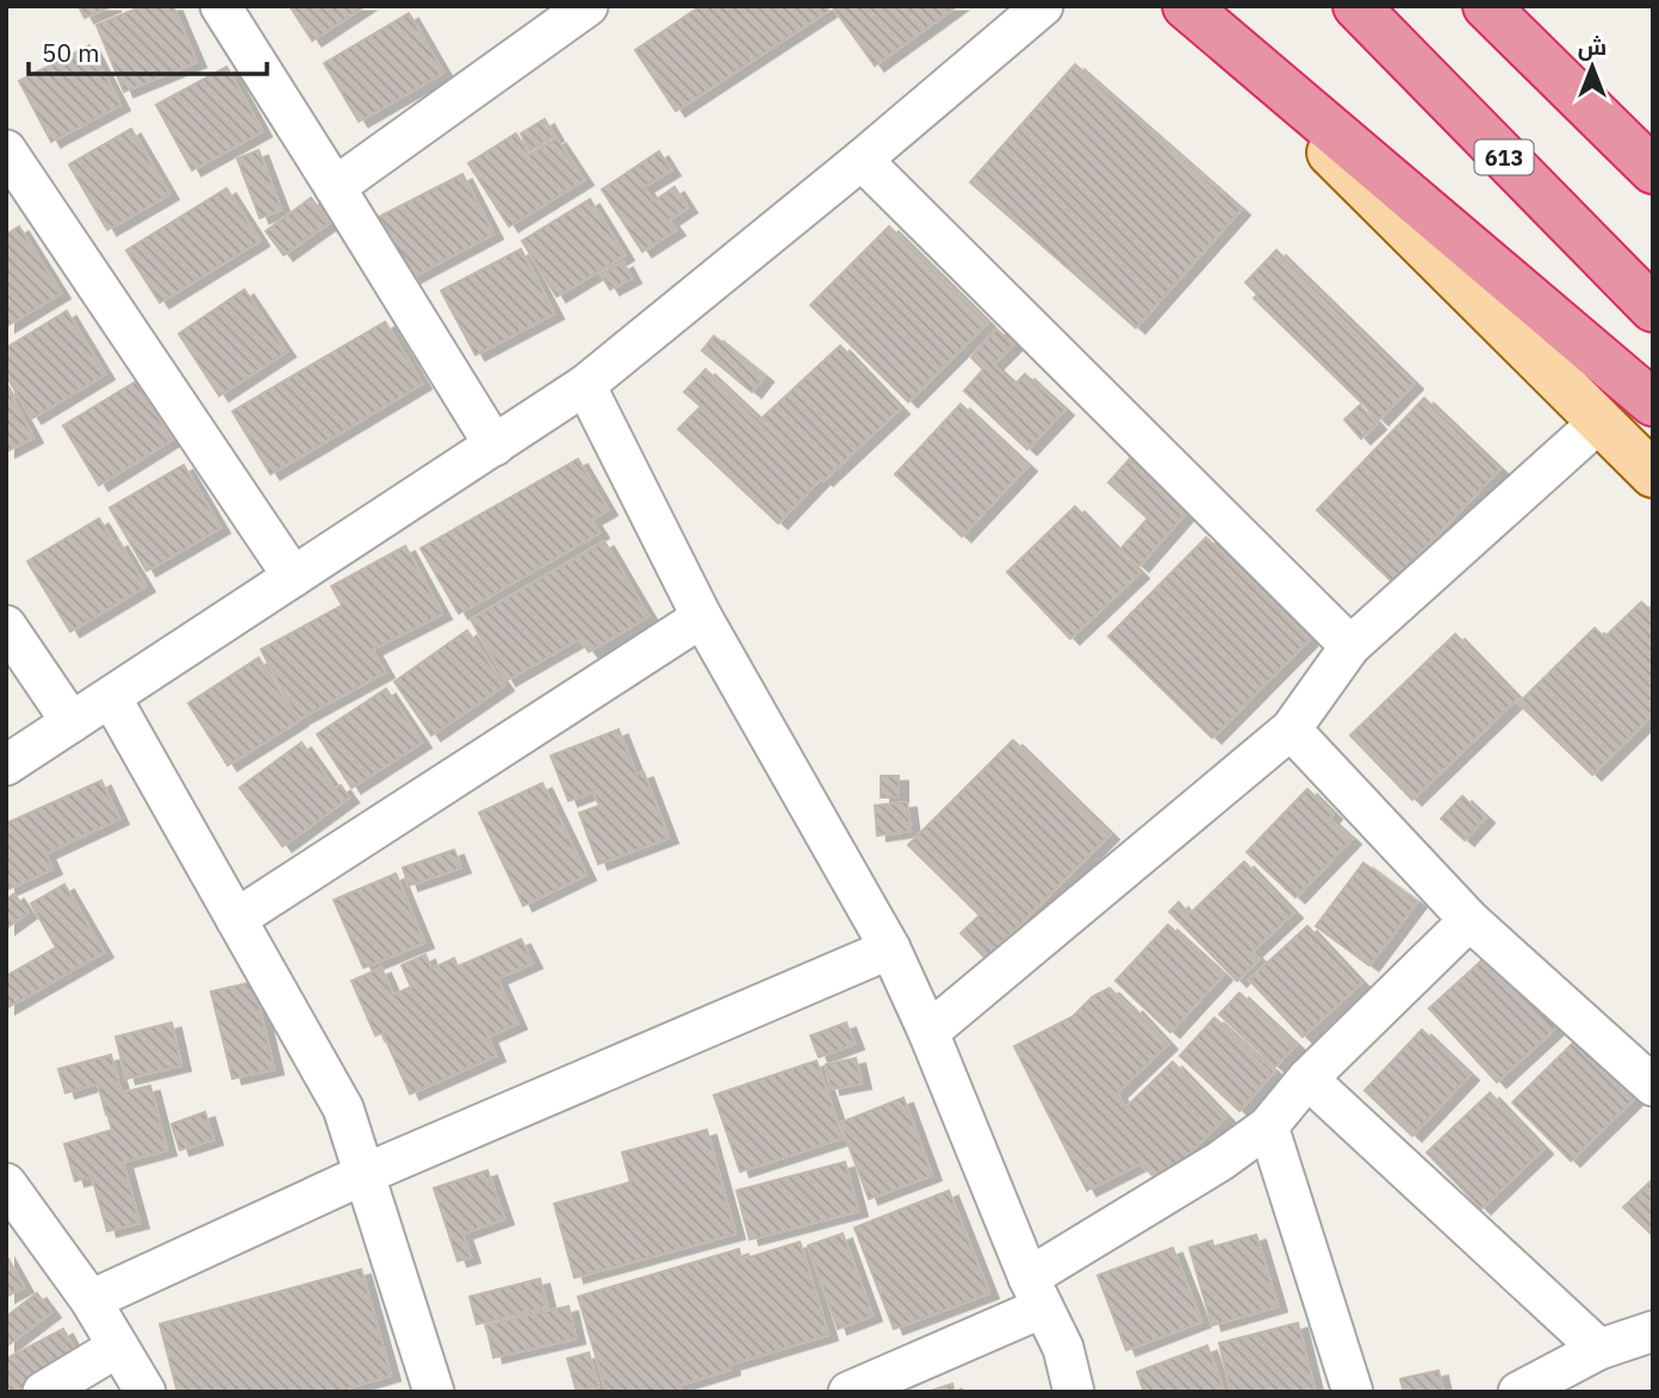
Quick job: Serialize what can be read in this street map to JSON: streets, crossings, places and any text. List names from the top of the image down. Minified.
{"streets":{"highway":["613"]},"scale_bar":"50 m","north":"top"}
